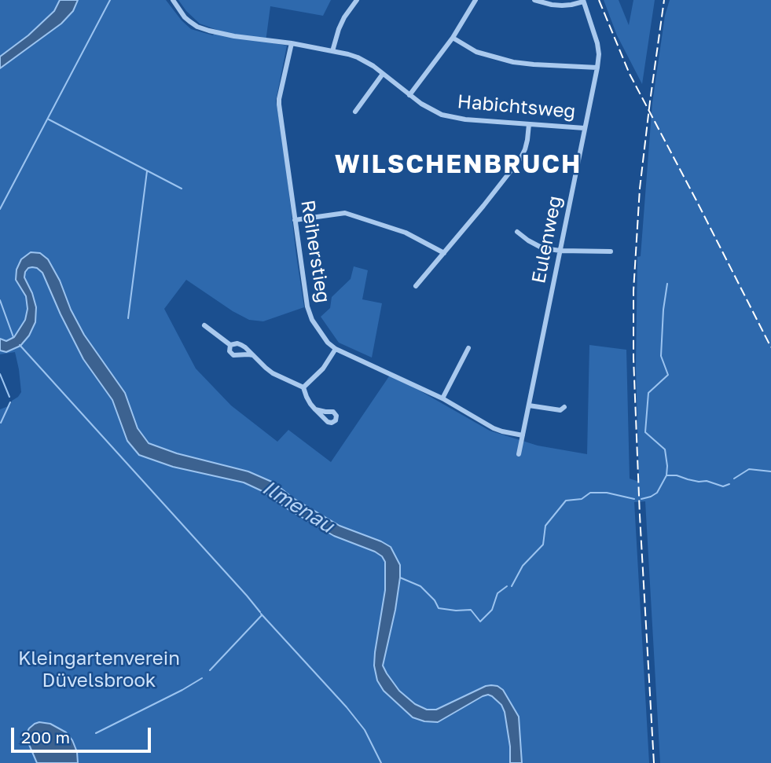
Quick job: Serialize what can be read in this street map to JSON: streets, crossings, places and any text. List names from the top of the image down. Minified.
{"streets":{"street":["Habichtsweg","Eulenweg","Reiherstieg"]},"crossings":[["Habichtsweg","Eulenweg"],["Habichtsweg","Reiherstieg"],["Eulenweg","Reiherstieg"]],"districts":["WILSCHENBRUCH"],"water":["Ilmenau"],"parks":["Kleingartenverein Düvelsbrook"],"scale_bar":"200 m"}
